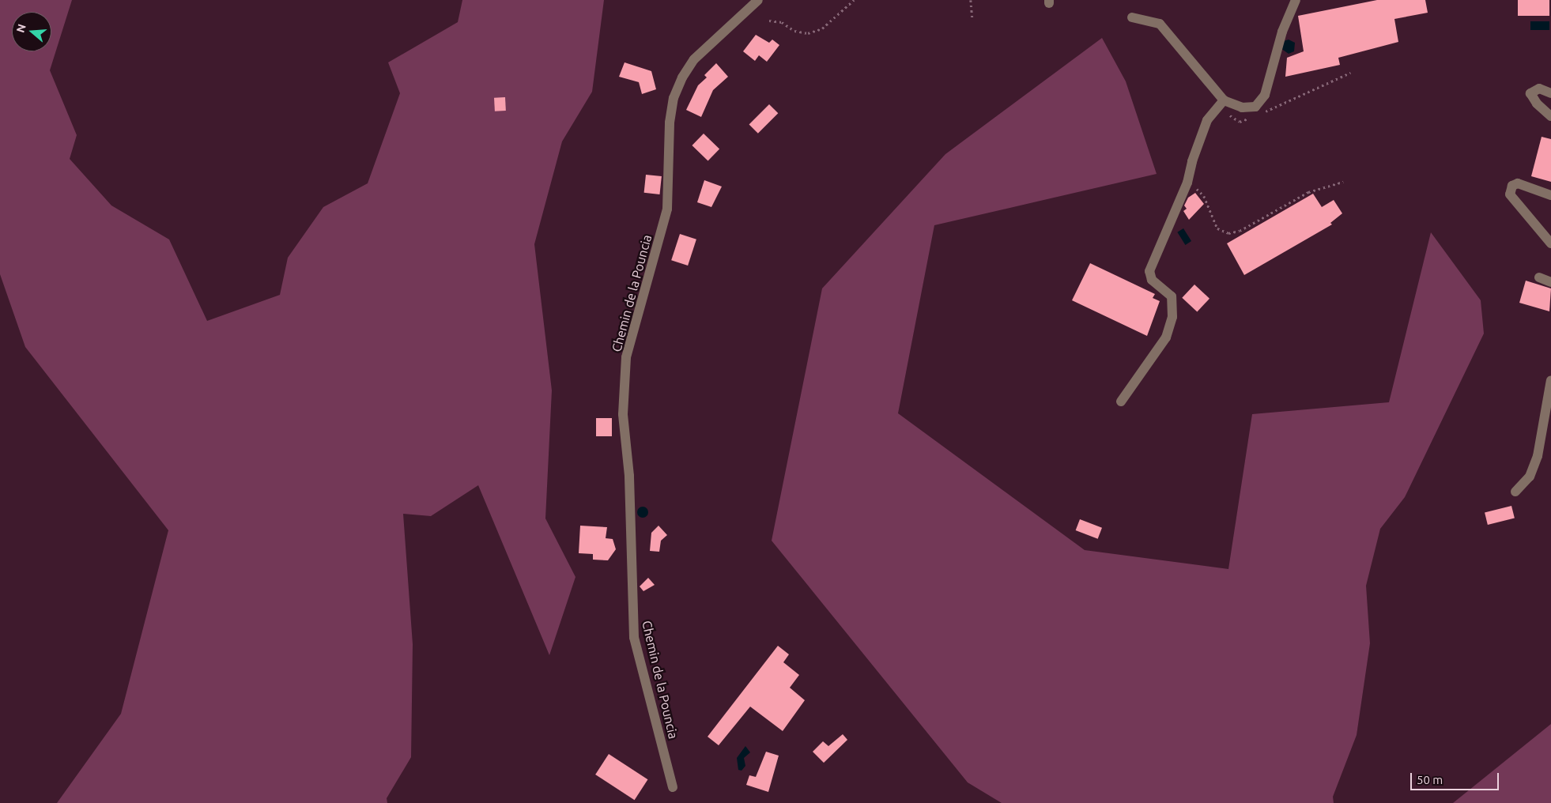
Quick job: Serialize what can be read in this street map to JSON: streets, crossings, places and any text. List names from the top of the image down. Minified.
{"streets":{"street":["Chemin de la Pouncia"]},"scale_bar":"50 m","north":"left"}
